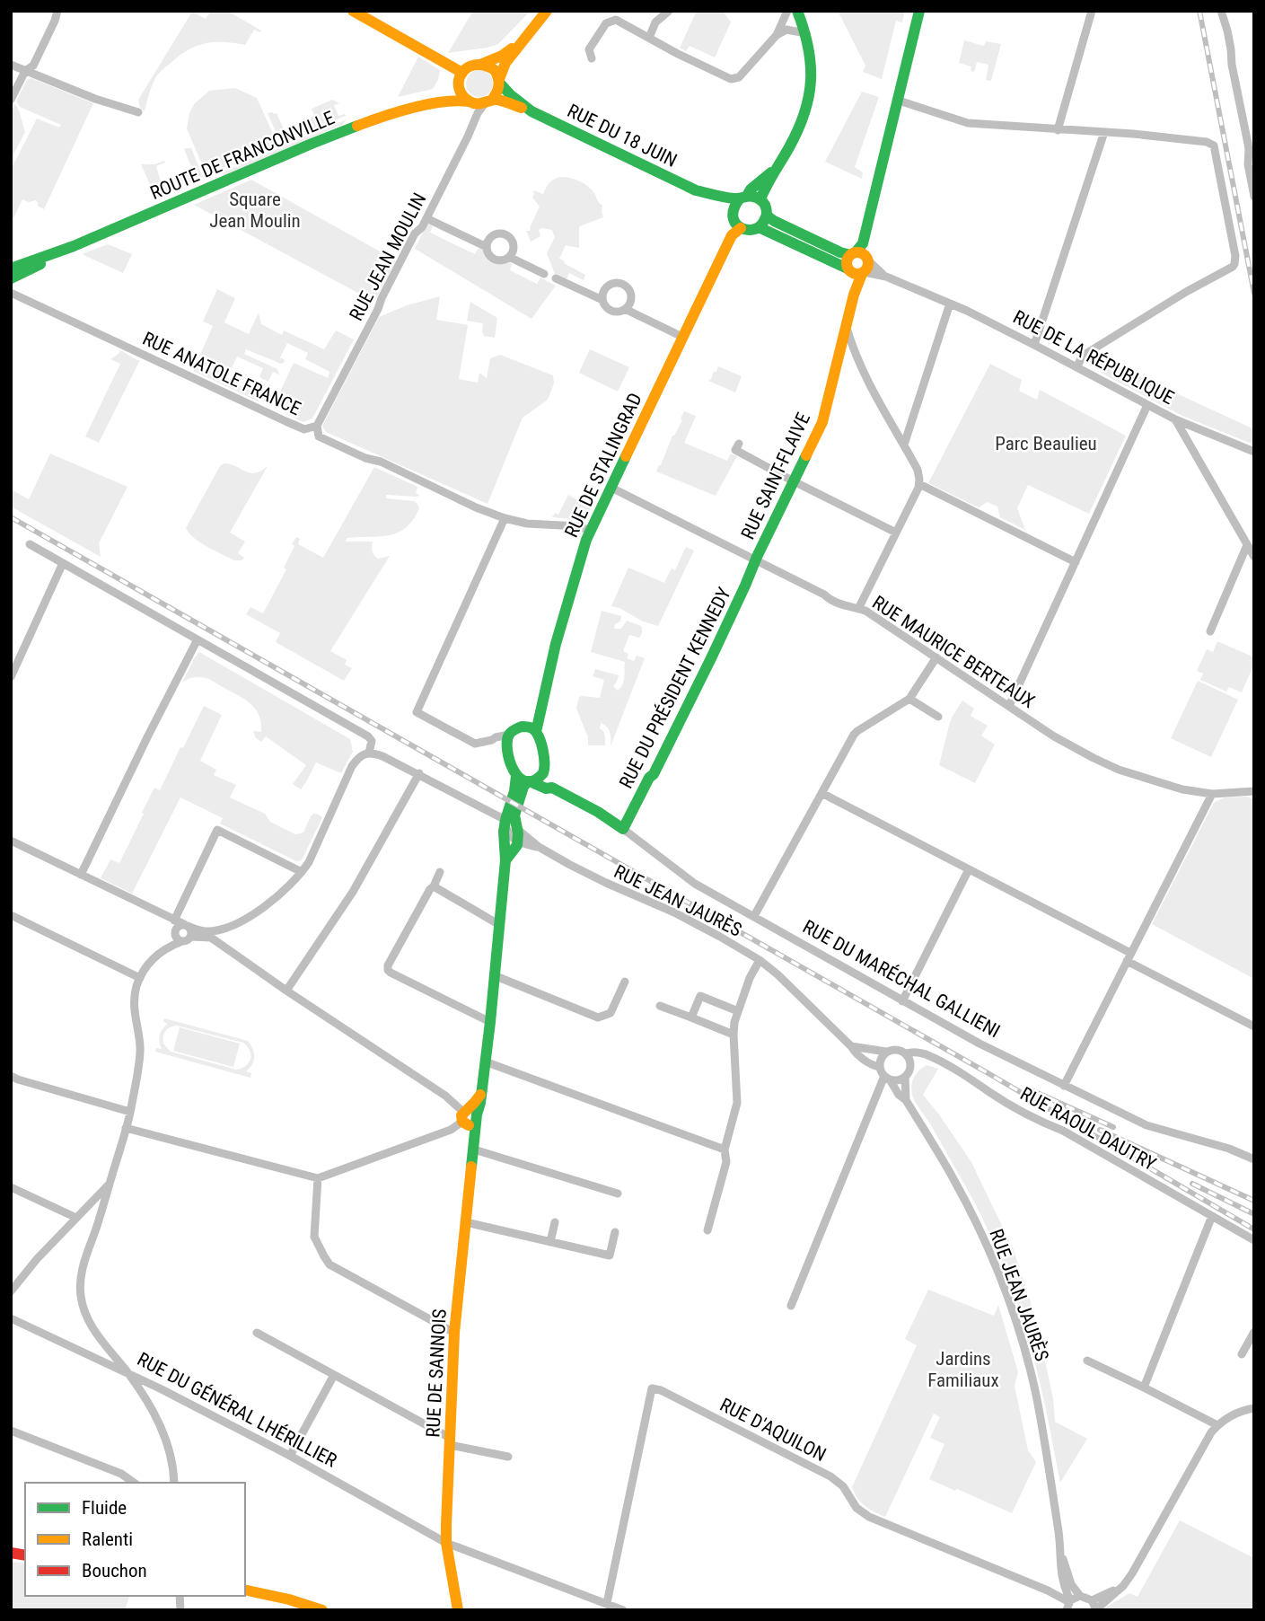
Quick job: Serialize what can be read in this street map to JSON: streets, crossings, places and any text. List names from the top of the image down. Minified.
{"streets":{"street":["RUE DU 18 JUIN","ROUTE DE FRANCONVILLE","RUE JEAN MOULIN","RUE DE LA RÉPUBLIQUE","RUE ANATOLE FRANCE","RUE DE STALINGRAD","RUE SAINT-FLAIVE","RUE MAURICE BERTEAUX","RUE DU PRÉSIDENT KENNEDY","RUE JEAN JAURÈS","RUE DU MARÉCHAL GALLIENI","RUE RAOUL DAUTRY","RUE DE SANNOIS","RUE DU GÉNÉRAL LHÉRILLIER","RUE D'AQUILON"]},"crossings":[["RUE DU 18 JUIN","ROUTE DE FRANCONVILLE"],["RUE DU 18 JUIN","RUE JEAN MOULIN"],["RUE DU 18 JUIN","RUE DE LA RÉPUBLIQUE"],["RUE DU 18 JUIN","RUE DE STALINGRAD"],["ROUTE DE FRANCONVILLE","RUE JEAN MOULIN"],["RUE JEAN MOULIN","RUE ANATOLE FRANCE"],["RUE DE LA RÉPUBLIQUE","RUE DE STALINGRAD"],["RUE DE LA RÉPUBLIQUE","RUE SAINT-FLAIVE"],["RUE ANATOLE FRANCE","RUE DE STALINGRAD"],["RUE DE STALINGRAD","RUE MAURICE BERTEAUX"],["RUE DE STALINGRAD","RUE DU MARÉCHAL GALLIENI"],["RUE SAINT-FLAIVE","RUE MAURICE BERTEAUX"],["RUE SAINT-FLAIVE","RUE DU PRÉSIDENT KENNEDY"],["RUE MAURICE BERTEAUX","RUE DU PRÉSIDENT KENNEDY"],["RUE DU PRÉSIDENT KENNEDY","RUE DU MARÉCHAL GALLIENI"],["RUE JEAN JAURÈS","RUE RAOUL DAUTRY"],["RUE JEAN JAURÈS","RUE D'AQUILON"],["RUE DE SANNOIS","RUE DU GÉNÉRAL LHÉRILLIER"],["RUE DU GÉNÉRAL LHÉRILLIER","RUE D'AQUILON"]],"parks":["Square Jean Moulin","Parc Beaulieu","Jardins Familiaux"],"legend":["Fluide","Ralenti","Bouchon"]}
